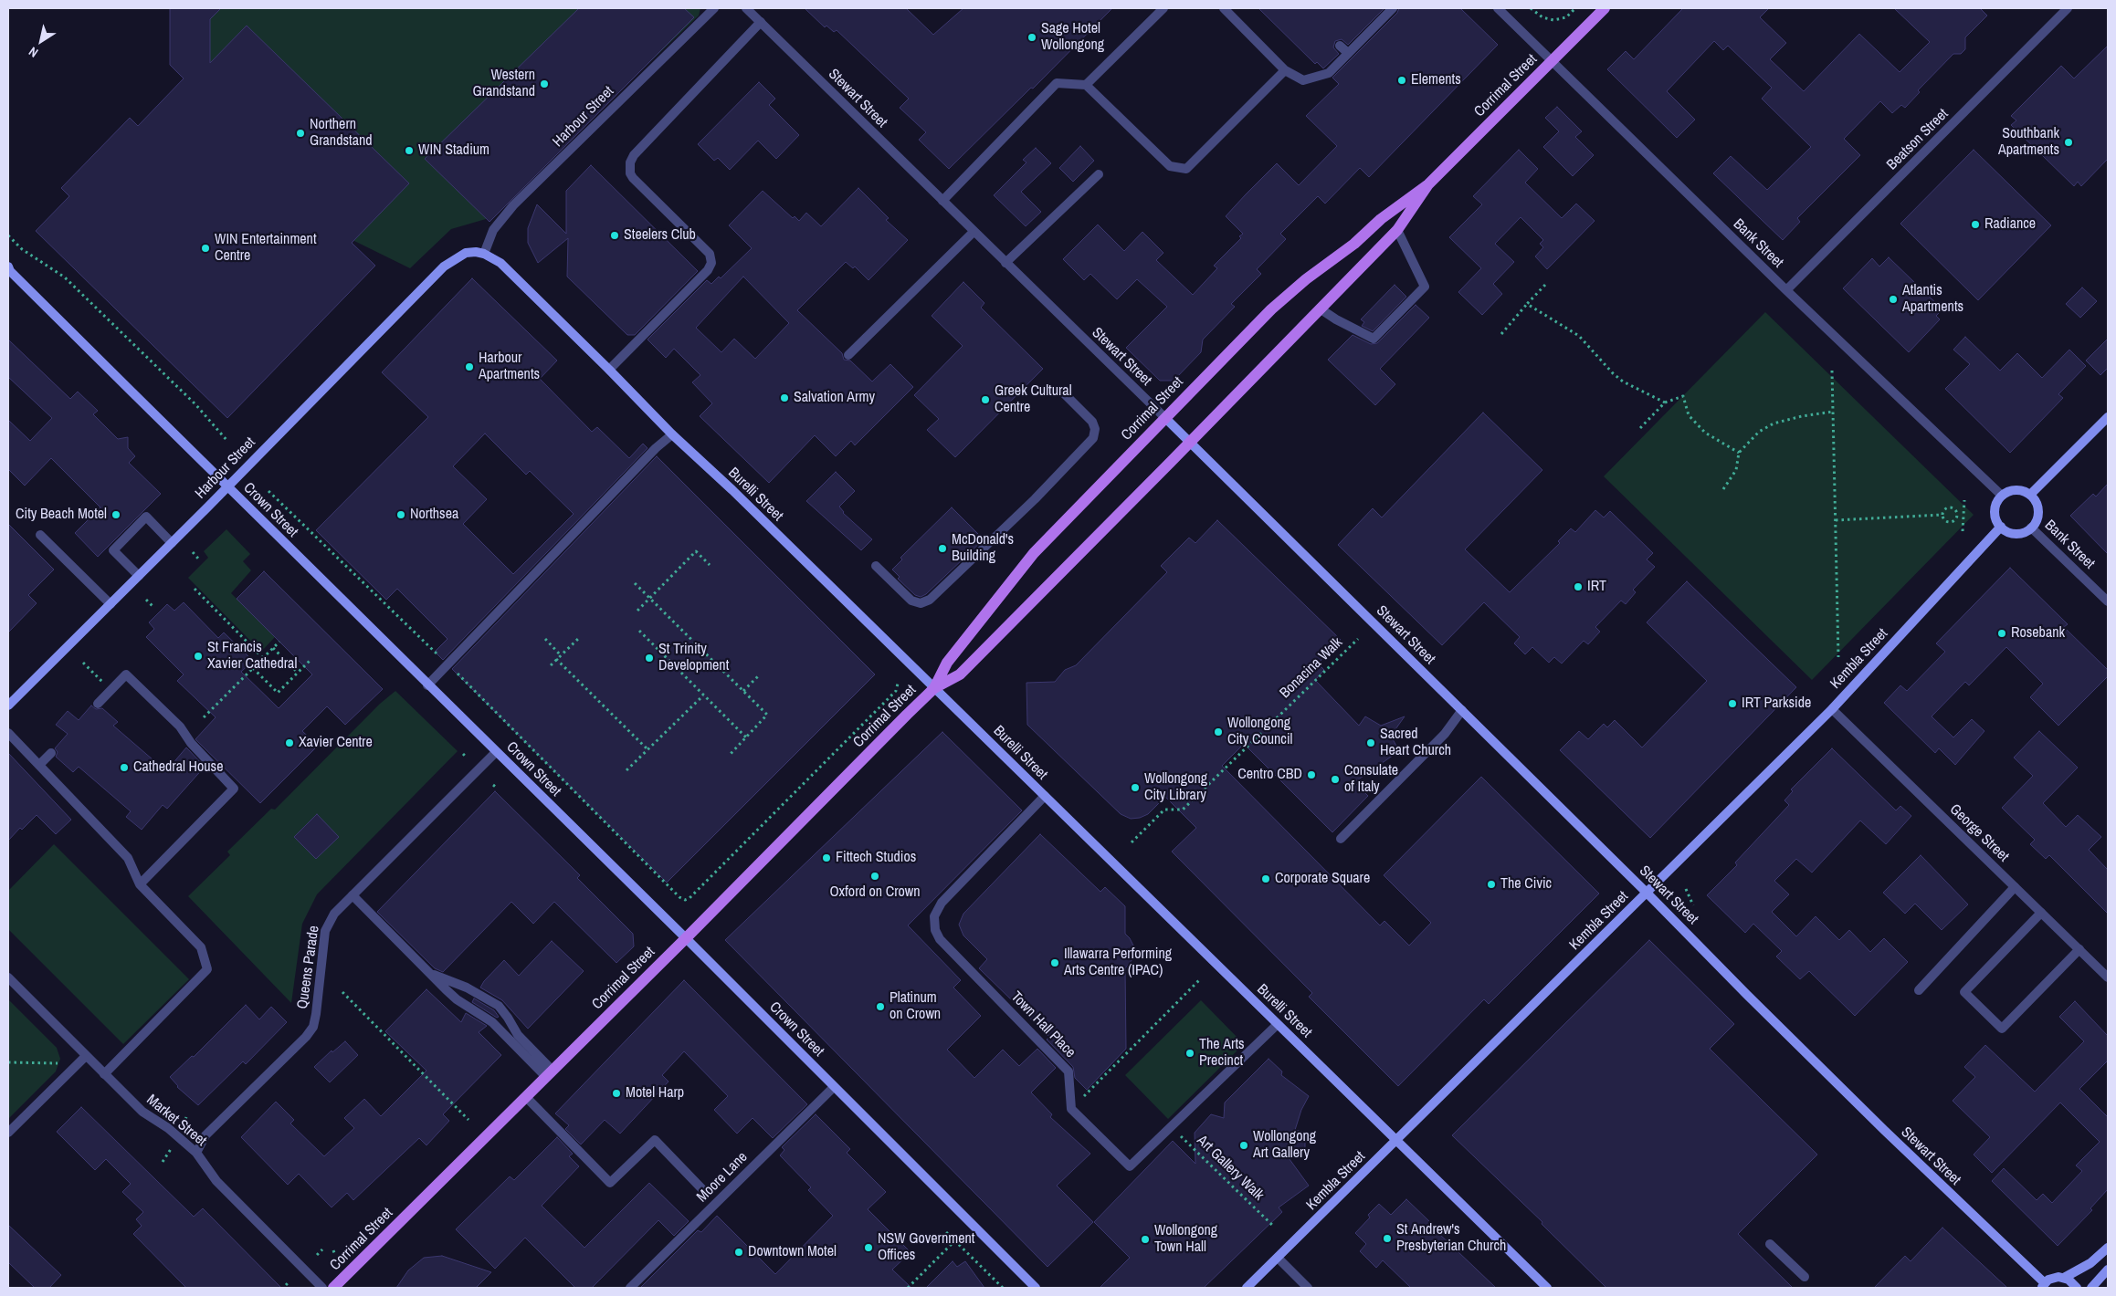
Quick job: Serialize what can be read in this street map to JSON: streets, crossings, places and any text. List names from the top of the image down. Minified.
{"streets":{"main road":["Corrimal Street","Stewart Street","Harbour Street","Burelli Street","Crown Street","Kembla Street"],"street":["Beatson Street","Bank Street","George Street","Queens Parade","Town Hall Place","Market Street","Moore Lane"],"path":["Bonacina Walk","Art Gallery Walk"]},"crossings":[["Corrimal Street","Stewart Street"],["Corrimal Street","Bank Street"],["Corrimal Street","Burelli Street"],["Corrimal Street","Crown Street"],["Stewart Street","Kembla Street"],["Harbour Street","Burelli Street"],["Harbour Street","Crown Street"],["Beatson Street","Bank Street"],["Bank Street","Kembla Street"],["Burelli Street","Kembla Street"],["Burelli Street","Town Hall Place"],["Crown Street","Queens Parade"],["Crown Street","Moore Lane"],["Kembla Street","George Street"],["Queens Parade","Market Street"]],"places":["Sage Hotel Wollongong","Elements","Western Grandstand","Northern Grandstand","Southbank Apartments","WIN Stadium","Radiance","Steelers Club","WIN Entertainment Centre","Atlantis Apartments","Harbour Apartments","Salvation Army","Greek Cultural Centre","City Beach Motel","Northsea","McDonald's Building","IRT","Rosebank","St Francis Xavier Cathedral","St Trinity Development","IRT Parkside","Wollongong City Council","Xavier Centre","Sacred Heart Church","Cathedral House","Centro CBD","Consulate of Italy","Wollongong City Library","Fittech Studios","Oxford on Crown","Corporate Square","The Civic","Illawarra Performing Arts Centre (IPAC)","Platinum on Crown","The Arts Precinct","Motel Harp","Wollongong Art Gallery","St Andrew's Presbyterian Church","Wollongong Town Hall","NSW Government Offices","Downtown Motel"],"north":"bottom left"}
